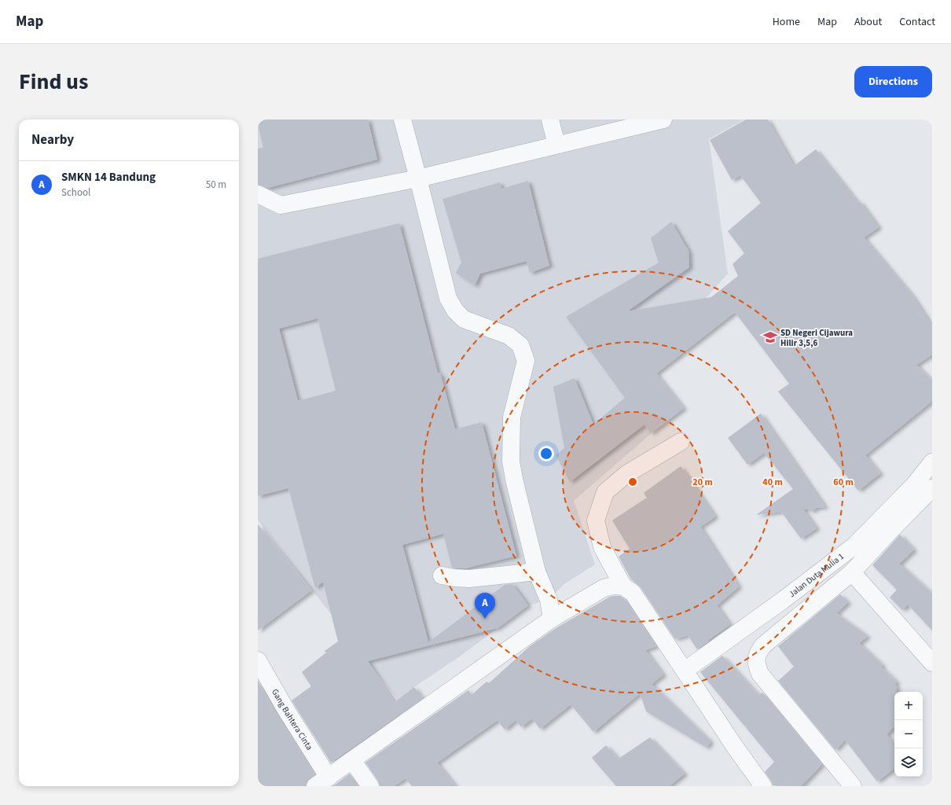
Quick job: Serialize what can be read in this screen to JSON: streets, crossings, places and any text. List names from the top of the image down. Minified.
{"streets":{"street":["Jalan Duta Mulia 1","Gang Bahtera Cinta"]},"places":{"school or university":["SD Negeri Cijawura Hilir 3,5,6"]},"page":{"header":"Map","nav":["Home","Map","About","Contact"],"title":"Find us","buttons":"Directions","heading":"Nearby","list":[{"mark":"A","name":"SMKN 14 Bandung","note":"School","value":"50 m"}],"pins":"A","map_buttons":["+","−"]},"rings":["20 m","40 m","60 m"]}
